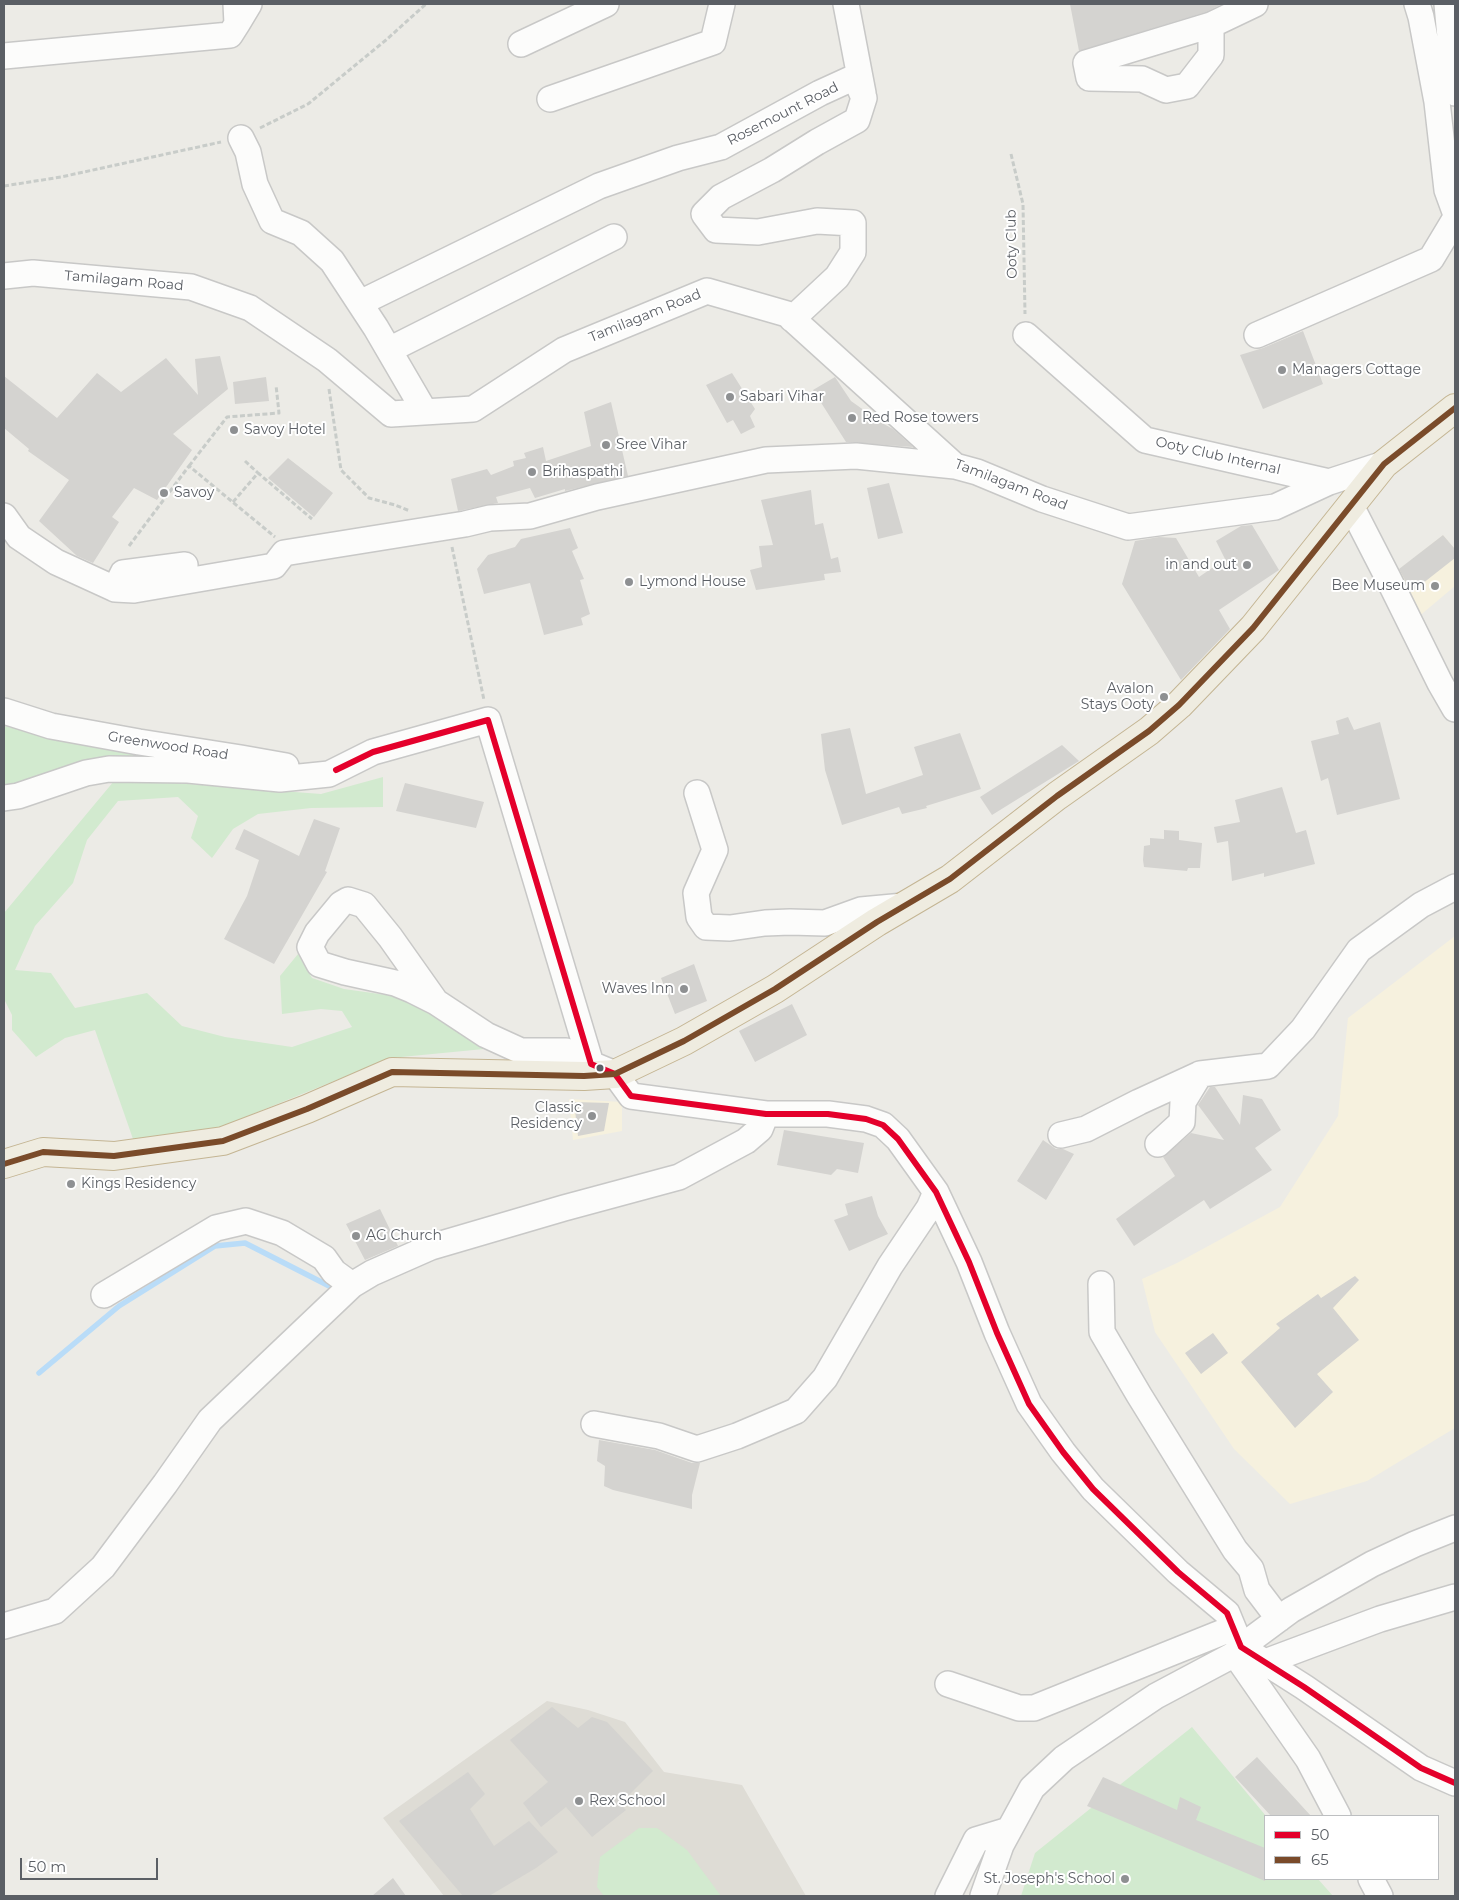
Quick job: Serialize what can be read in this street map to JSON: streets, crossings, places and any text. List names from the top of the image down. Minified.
{"streets":{"street":["Rosemount Road","Tamilagam Road","Ooty Club Internal","Greenwood Road"],"path":["Ooty Club"]},"crossings":[["Ooty Club","Ooty Club Internal"],["Tamilagam Road","Ooty Club Internal"]],"places":["Managers Cottage","Sabari Vihar","Red Rose towers","Savoy Hotel","Sree Vihar","Brihaspathi","Savoy","in and out","Lymond House","Bee Museum","Avalon Stays Ooty","Waves Inn","Classic Residency","Kings Residency","AG Church","Rex School","St. Joseph's School"],"lines":["transit line 65","transit line 50"],"legend":["50","65"],"scale_bar":"50 m"}
